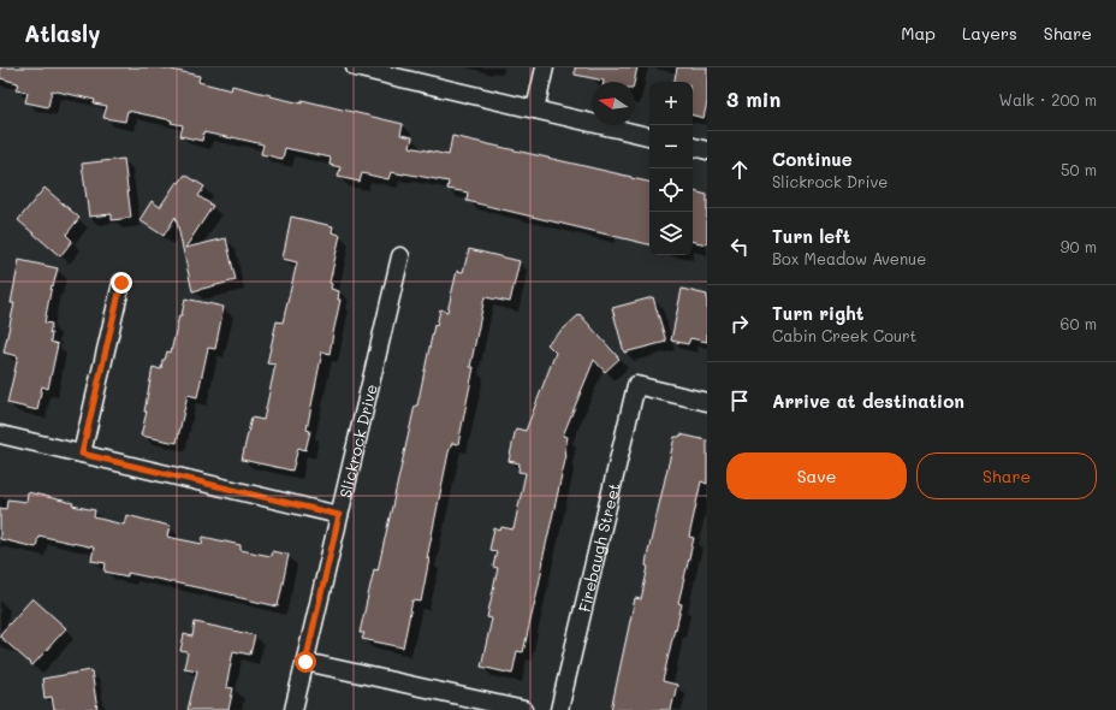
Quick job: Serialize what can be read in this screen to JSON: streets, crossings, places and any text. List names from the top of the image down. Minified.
{"streets":{"street":["Slickrock Drive","Firebaugh Street"]},"north":"left","page":{"header":"Atlasly","nav":["Map","Layers","Share"],"heading":["3 min","Walk · 200 m"],"map_buttons":["+","−"],"list":[["Continue","Slickrock Drive","50 m"],["Turn left","Box Meadow Avenue","90 m"],["Turn right","Cabin Creek Court","60 m"],"Arrive at destination"],"buttons":["Save","Share"]}}
